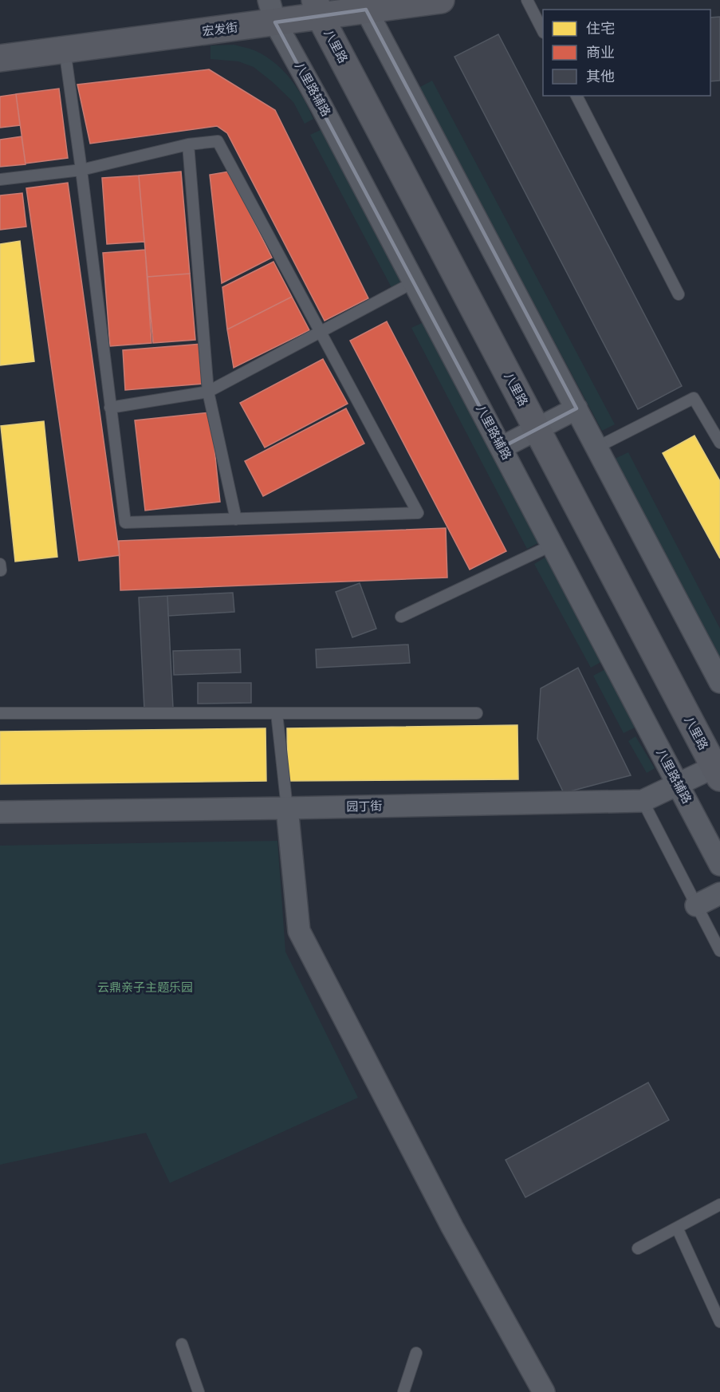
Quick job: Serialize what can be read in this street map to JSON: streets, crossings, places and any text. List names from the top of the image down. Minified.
{"streets":{"main road":["宏发街","八里路"],"street":["八里路辅路","园丁街"]},"crossings":[["宏发街","八里路"],["宏发街","八里路辅路"],["八里路","园丁街"],["八里路辅路","园丁街"]],"parks":["云鼎亲子主题乐园"],"legend":["住宅","商业","其他"]}
